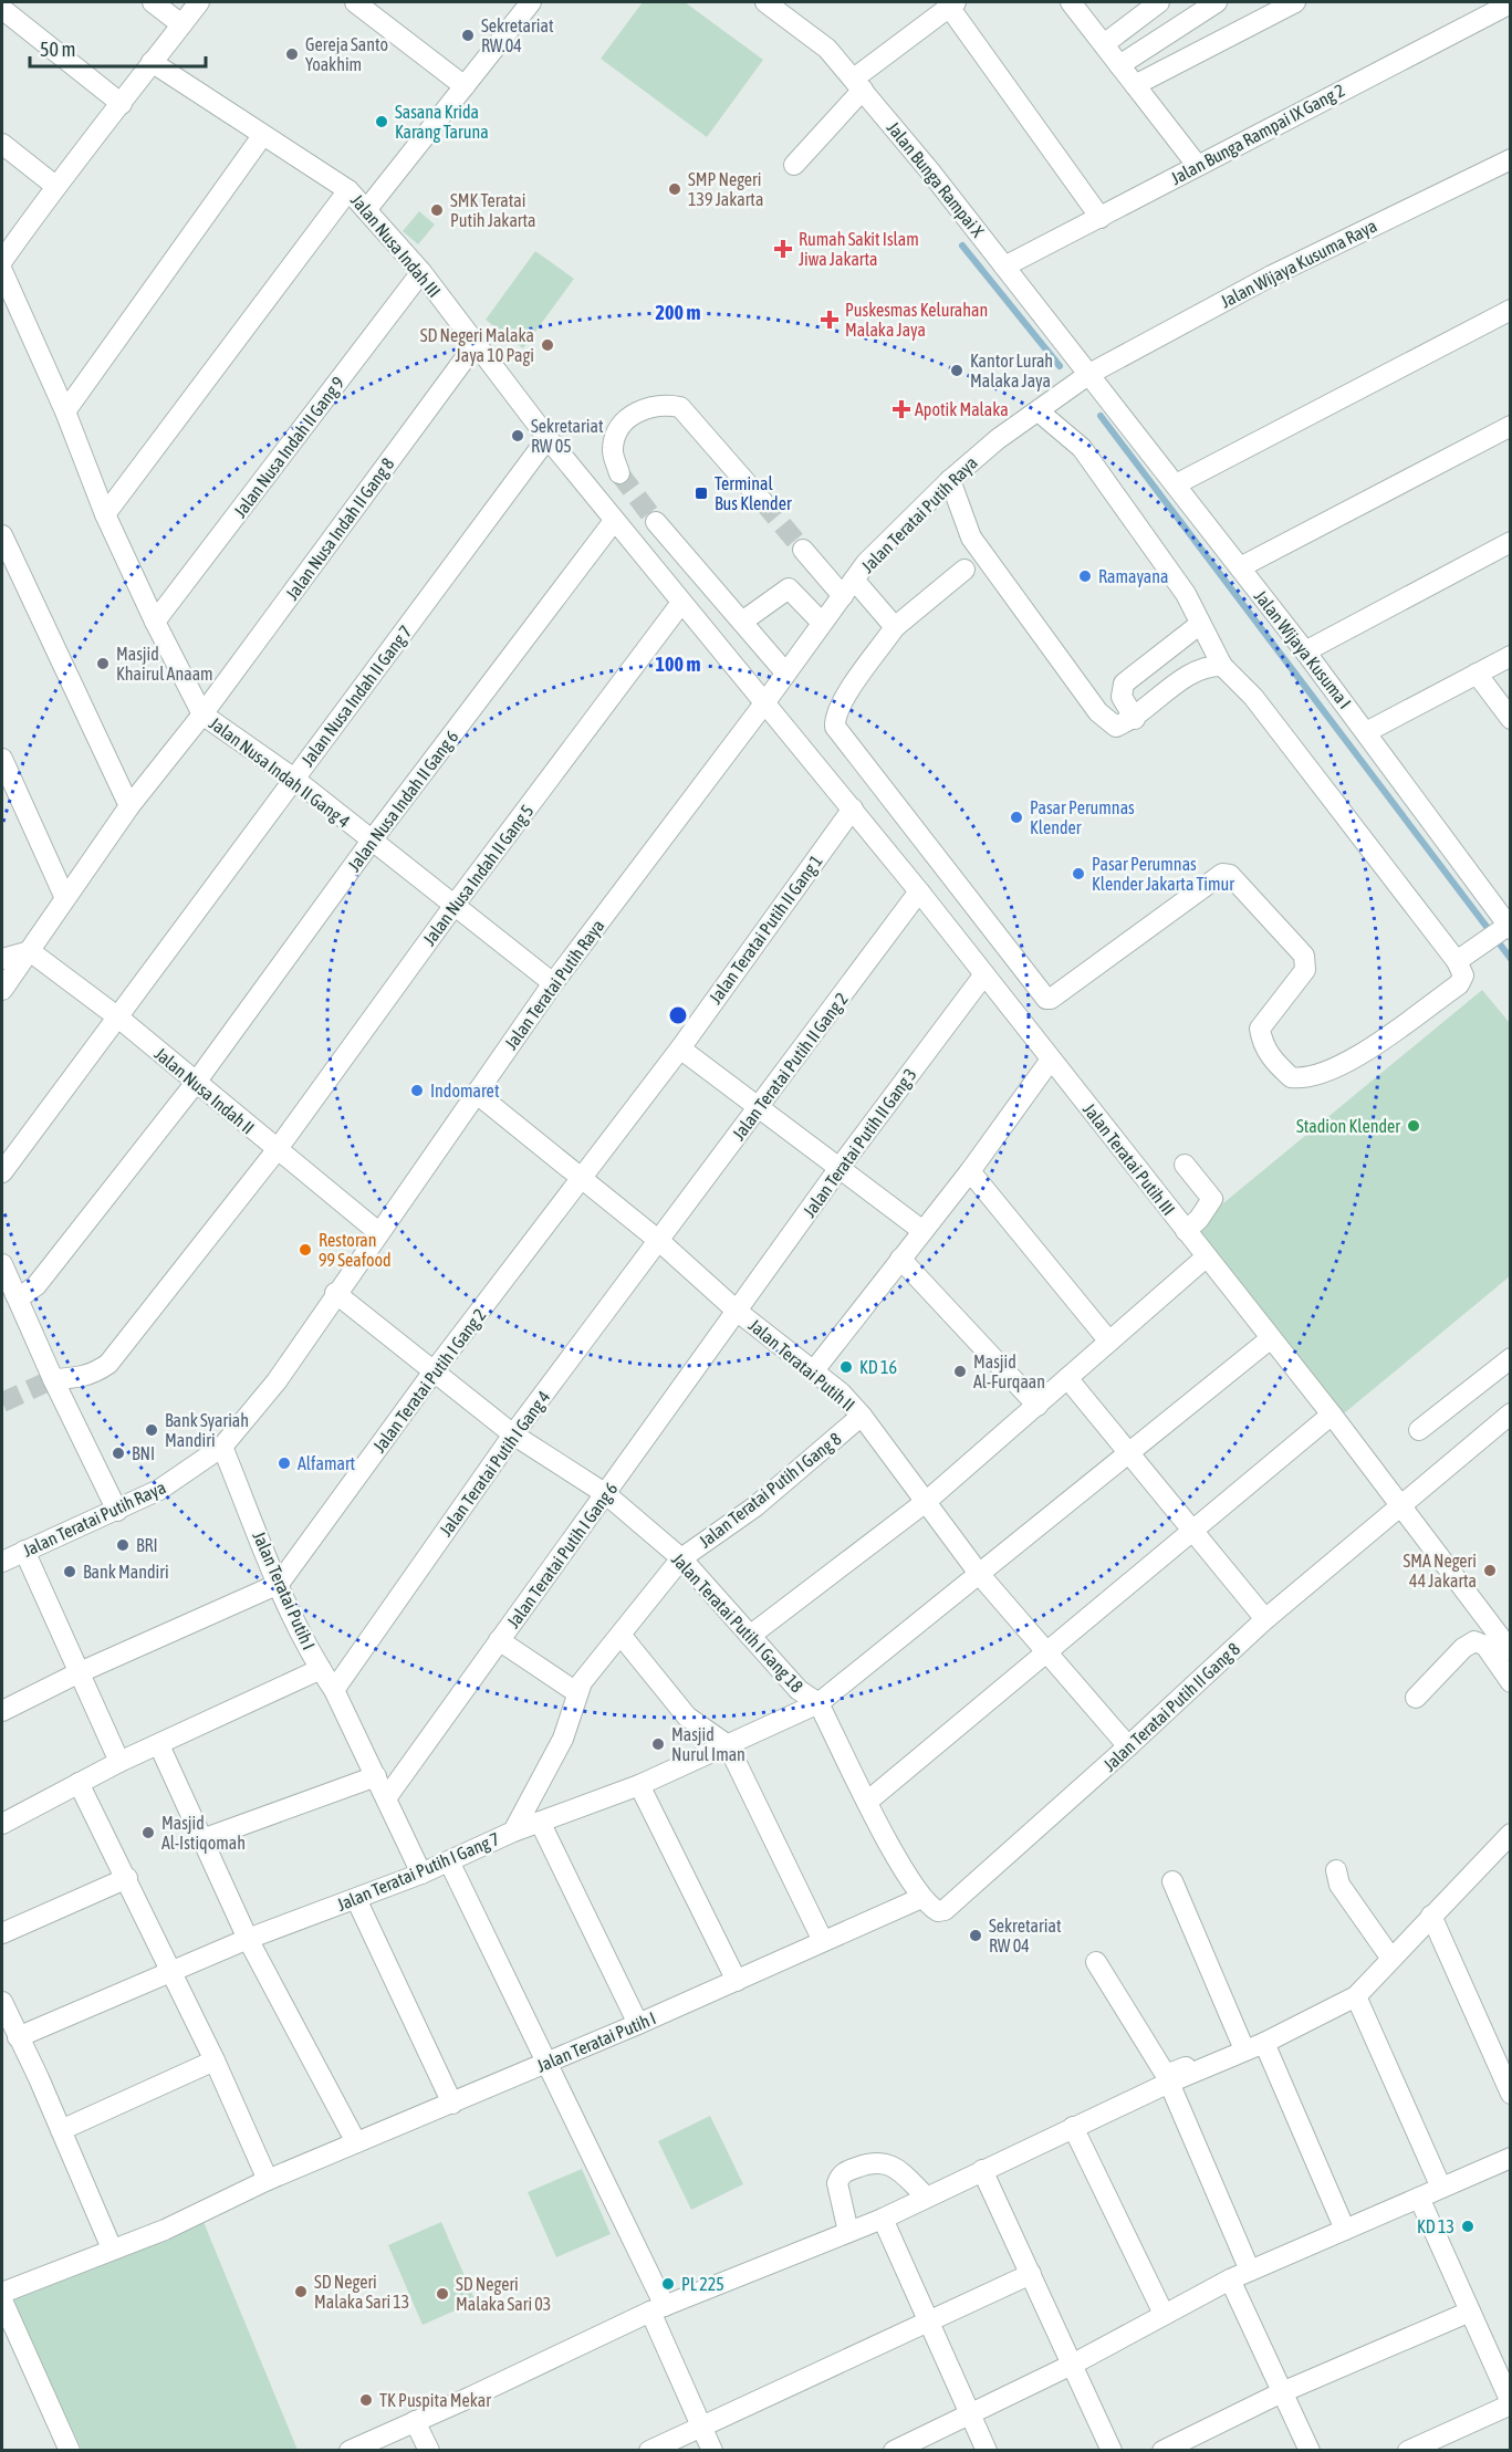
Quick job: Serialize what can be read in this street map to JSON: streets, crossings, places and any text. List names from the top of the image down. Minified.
{"streets":{"street":["Jalan Bunga Rampai IX Gang 2","Jalan Bunga Rampai X","Jalan Nusa Indah III","Jalan Wijaya Kusuma Raya","Jalan Nusa Indah II Gang 9","Jalan Teratai Putih Raya","Jalan Nusa Indah II Gang 8","Jalan Wijaya Kusuma I","Jalan Nusa Indah II Gang 7","Jalan Nusa Indah II Gang 4","Jalan Nusa Indah II Gang 6","Jalan Nusa Indah II Gang 5","Jalan Teratai Putih II Gang 1","Jalan Teratai Putih II Gang 2","Jalan Nusa Indah II","Jalan Teratai Putih II Gang 3","Jalan Teratai Putih III","Jalan Teratai Putih II","Jalan Teratai Putih I Gang 2","Jalan Teratai Putih I Gang 4","Jalan Teratai Putih I Gang 8","Jalan Teratai Putih I Gang 6","Jalan Teratai Putih I","Jalan Teratai Putih I Gang 18","Jalan Teratai Putih II Gang 8","Jalan Teratai Putih I Gang 7"]},"crossings":[["Jalan Bunga Rampai IX Gang 2","Jalan Bunga Rampai X"],["Jalan Bunga Rampai X","Jalan Wijaya Kusuma Raya"],["Jalan Bunga Rampai X","Jalan Teratai Putih Raya"],["Jalan Bunga Rampai X","Jalan Wijaya Kusuma I"],["Jalan Nusa Indah III","Jalan Nusa Indah II Gang 9"],["Jalan Nusa Indah III","Jalan Teratai Putih Raya"],["Jalan Nusa Indah III","Jalan Nusa Indah II Gang 8"],["Jalan Nusa Indah III","Jalan Nusa Indah II Gang 7"],["Jalan Nusa Indah III","Jalan Nusa Indah II Gang 6"],["Jalan Nusa Indah III","Jalan Nusa Indah II Gang 5"],["Jalan Nusa Indah III","Jalan Teratai Putih III"],["Jalan Wijaya Kusuma Raya","Jalan Teratai Putih Raya"],["Jalan Wijaya Kusuma Raya","Jalan Wijaya Kusuma I"],["Jalan Nusa Indah II Gang 9","Jalan Nusa Indah II Gang 4"],["Jalan Teratai Putih Raya","Jalan Wijaya Kusuma I"],["Jalan Teratai Putih Raya","Jalan Nusa Indah II Gang 4"],["Jalan Teratai Putih Raya","Jalan Nusa Indah II"],["Jalan Teratai Putih Raya","Jalan Teratai Putih III"],["Jalan Teratai Putih Raya","Jalan Teratai Putih II"],["Jalan Teratai Putih Raya","Jalan Teratai Putih I"],["Jalan Teratai Putih Raya","Jalan Teratai Putih I Gang 18"],["Jalan Nusa Indah II Gang 8","Jalan Nusa Indah II Gang 4"],["Jalan Nusa Indah II Gang 7","Jalan Nusa Indah II Gang 4"],["Jalan Nusa Indah II Gang 7","Jalan Nusa Indah II"],["Jalan Nusa Indah II Gang 4","Jalan Nusa Indah II Gang 6"],["Jalan Nusa Indah II Gang 4","Jalan Nusa Indah II Gang 5"],["Jalan Nusa Indah II Gang 6","Jalan Nusa Indah II"],["Jalan Nusa Indah II Gang 5","Jalan Nusa Indah II"],["Jalan Teratai Putih II Gang 1","Jalan Teratai Putih III"],["Jalan Teratai Putih II Gang 1","Jalan Teratai Putih II"],["Jalan Teratai Putih II Gang 1","Jalan Teratai Putih I Gang 2"],["Jalan Teratai Putih II Gang 2","Jalan Teratai Putih III"],["Jalan Teratai Putih II Gang 2","Jalan Teratai Putih II"],["Jalan Teratai Putih II Gang 2","Jalan Teratai Putih I Gang 4"],["Jalan Teratai Putih II Gang 3","Jalan Teratai Putih III"],["Jalan Teratai Putih II Gang 3","Jalan Teratai Putih II"],["Jalan Teratai Putih II Gang 3","Jalan Teratai Putih I Gang 6"],["Jalan Teratai Putih III","Jalan Teratai Putih II Gang 8"],["Jalan Teratai Putih III","Jalan Teratai Putih I Gang 7"],["Jalan Teratai Putih II","Jalan Teratai Putih I Gang 2"],["Jalan Teratai Putih II","Jalan Teratai Putih I Gang 4"],["Jalan Teratai Putih II","Jalan Teratai Putih I Gang 8"],["Jalan Teratai Putih II","Jalan Teratai Putih I Gang 6"],["Jalan Teratai Putih II","Jalan Teratai Putih II Gang 8"],["Jalan Teratai Putih II","Jalan Teratai Putih I Gang 7"],["Jalan Teratai Putih I Gang 2","Jalan Teratai Putih I"],["Jalan Teratai Putih I Gang 2","Jalan Teratai Putih I Gang 18"],["Jalan Teratai Putih I Gang 4","Jalan Teratai Putih I"],["Jalan Teratai Putih I Gang 4","Jalan Teratai Putih I Gang 18"],["Jalan Teratai Putih I Gang 8","Jalan Teratai Putih I Gang 18"],["Jalan Teratai Putih I Gang 8","Jalan Teratai Putih I Gang 7"],["Jalan Teratai Putih I Gang 6","Jalan Teratai Putih I"],["Jalan Teratai Putih I Gang 6","Jalan Teratai Putih I Gang 18"],["Jalan Teratai Putih I","Jalan Teratai Putih I Gang 18"],["Jalan Teratai Putih I","Jalan Teratai Putih II Gang 8"],["Jalan Teratai Putih I","Jalan Teratai Putih I Gang 7"],["Jalan Teratai Putih I Gang 18","Jalan Teratai Putih II Gang 8"],["Jalan Teratai Putih I Gang 18","Jalan Teratai Putih I Gang 7"]],"places":{"other":["Sekretariat RW.04","Gereja Santo Yoakhim","Sasana Krida Karang Taruna","SMP Negeri 139 Jakarta","SMK Teratai Putih Jakarta","SD Negeri Malaka Jaya 10 Pagi","Kantor Lurah Malaka Jaya","Sekretariat RW 05","Ramayana","Masjid Khairul Anaam","Pasar Perumnas Klender","Pasar Perumnas Klender Jakarta Timur","Indomaret","Stadion Klender","Restoran 99 Seafood","KD 16","Masjid Al-Furqaan","Bank Syariah Mandiri","BNI","Alfamart","BRI","SMA Negeri 44 Jakarta","Bank Mandiri","Masjid Nurul Iman","Masjid Al-Istiqomah","Sekretariat RW 04","KD 13","PL 225","SD Negeri Malaka Sari 13","SD Negeri Malaka Sari 03","TK Puspita Mekar"],"health":["Rumah Sakit Islam Jiwa Jakarta","Puskesmas Kelurahan Malaka Jaya","Apotik Malaka"],"transit":["Terminal Bus Klender"]},"scale_bar":"50 m","rings":["200 m","100 m"]}
